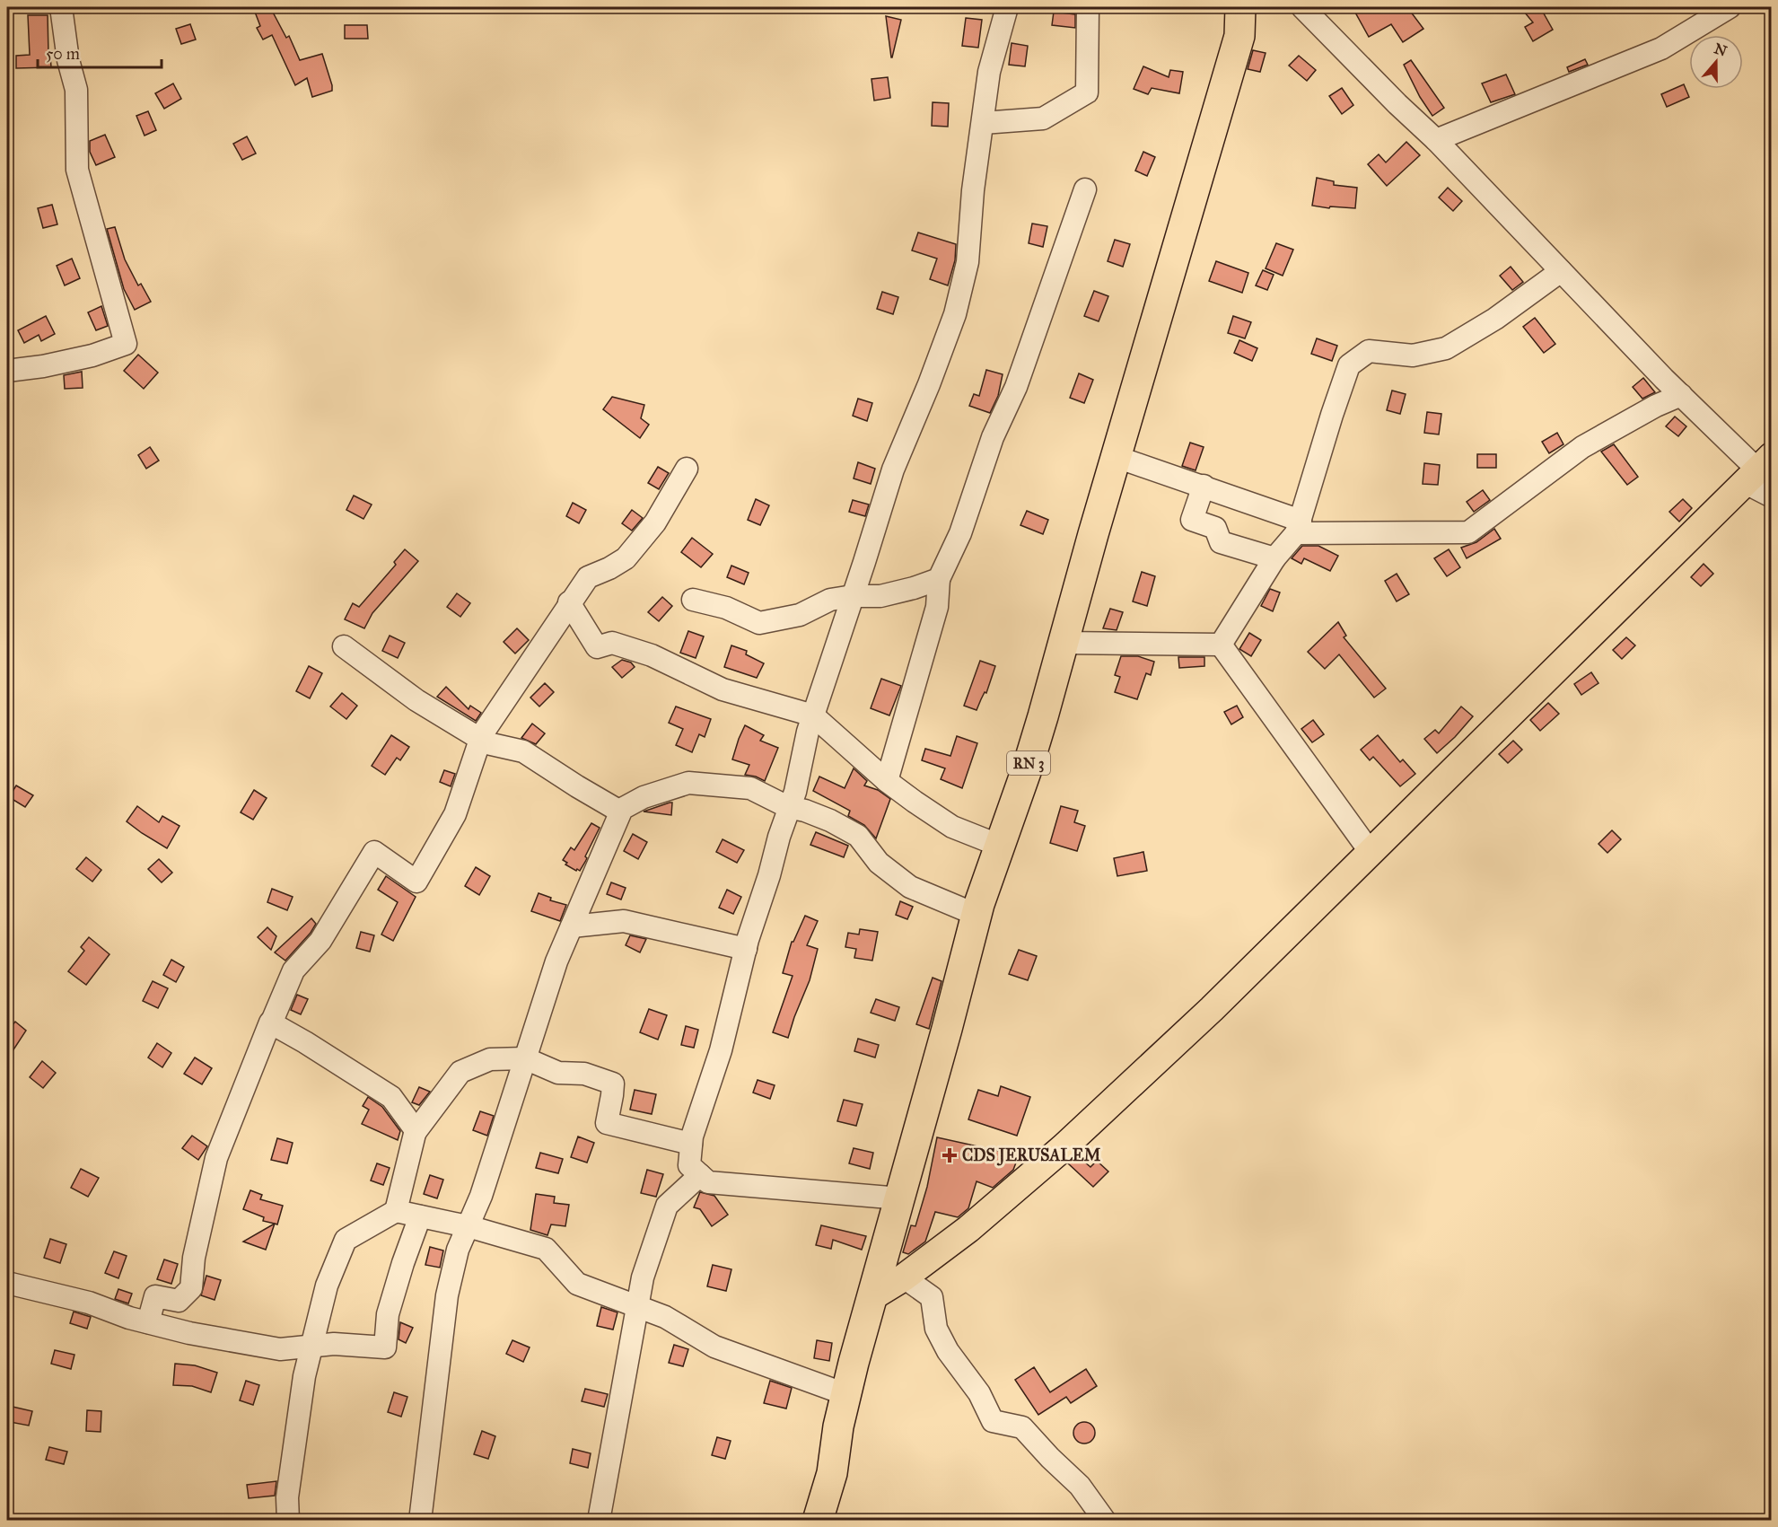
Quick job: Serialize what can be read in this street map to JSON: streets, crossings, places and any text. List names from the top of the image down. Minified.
{"streets":{"highway":["RN 3"]},"places":{"health":["CDS JERUSALEM"]},"scale_bar":"50 m","north":"top"}
